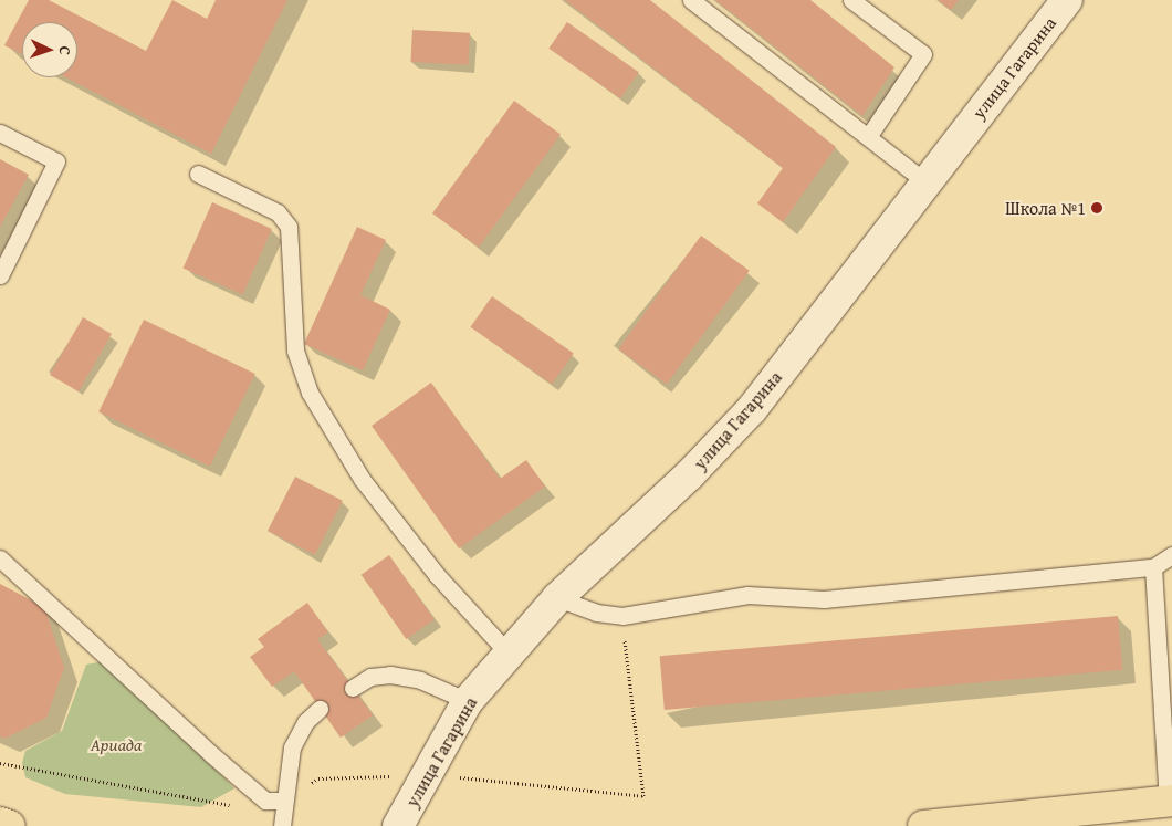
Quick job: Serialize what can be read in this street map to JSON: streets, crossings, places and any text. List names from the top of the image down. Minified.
{"streets":{"street":["улица Гагарина"]},"parks":["Ариада"],"places":["Школа №1"],"north":"right"}
